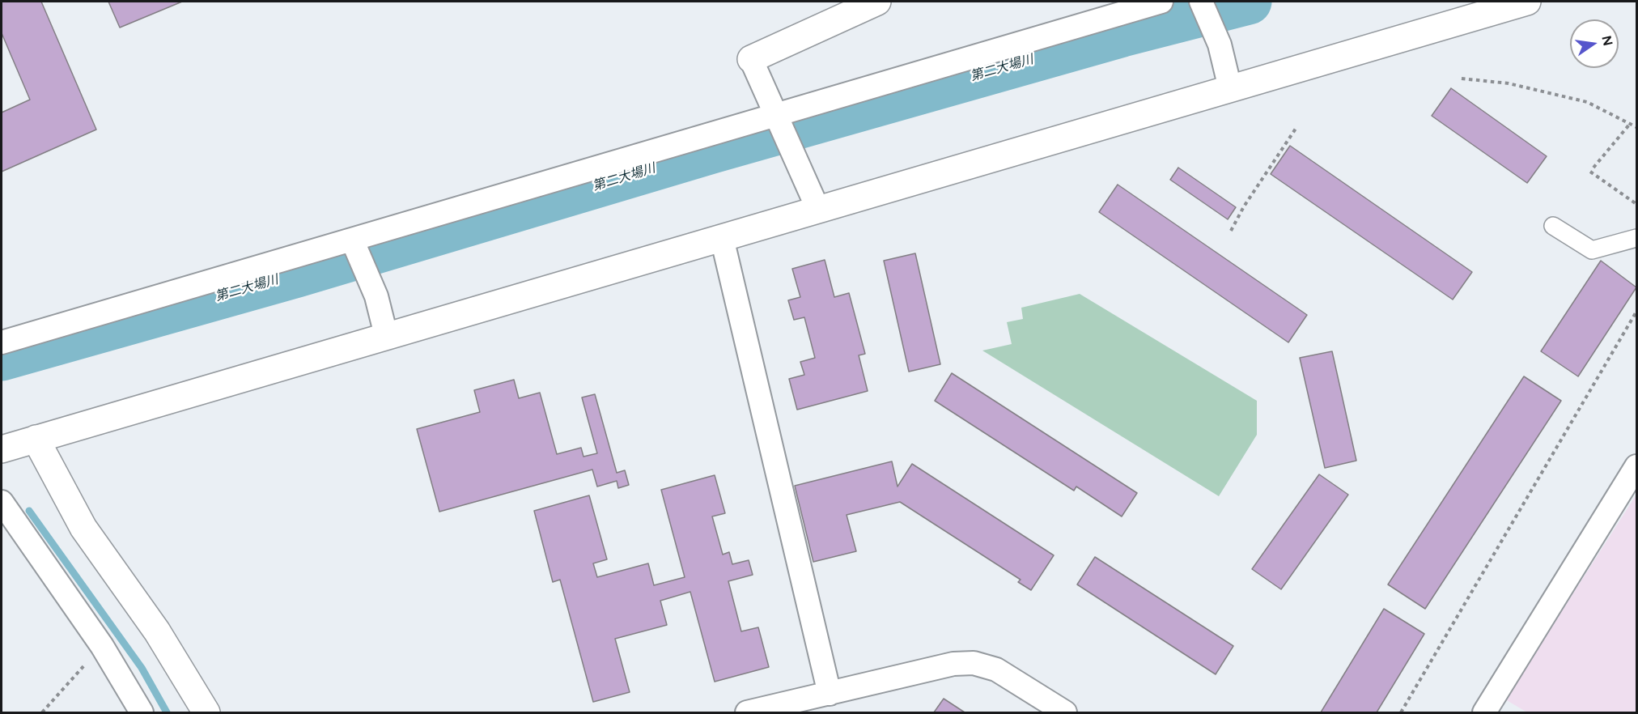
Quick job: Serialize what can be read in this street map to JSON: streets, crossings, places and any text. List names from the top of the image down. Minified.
{"water":["第二大場川"],"north":"right"}
